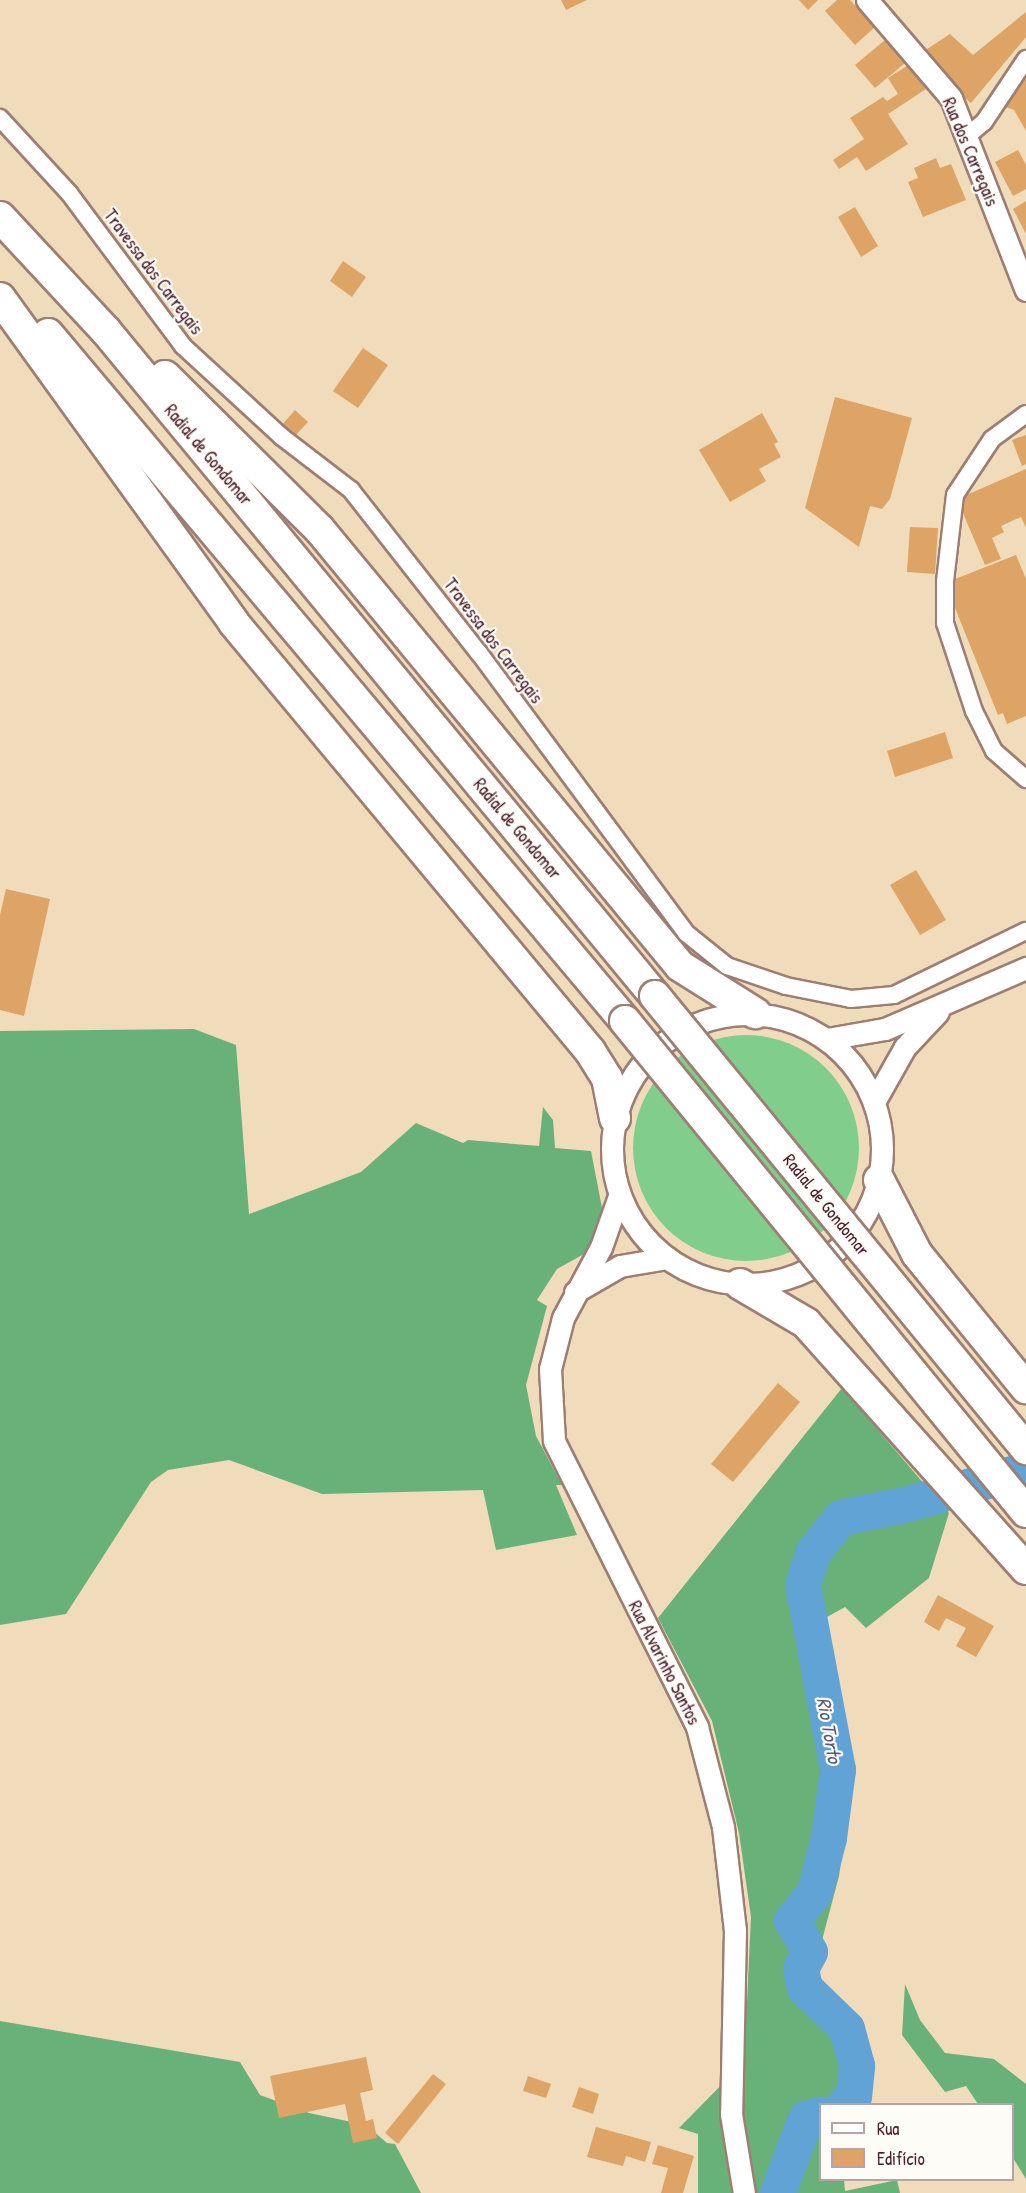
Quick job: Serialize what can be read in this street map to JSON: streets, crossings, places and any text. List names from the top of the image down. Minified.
{"streets":{"highway":["Radial de Gondomar"],"street":["Rua dos Carregais","Travessa dos Carregais","Rua Alvarinho Santos"]},"water":["Rio Torto"],"legend":["Rua","Edifício"]}
